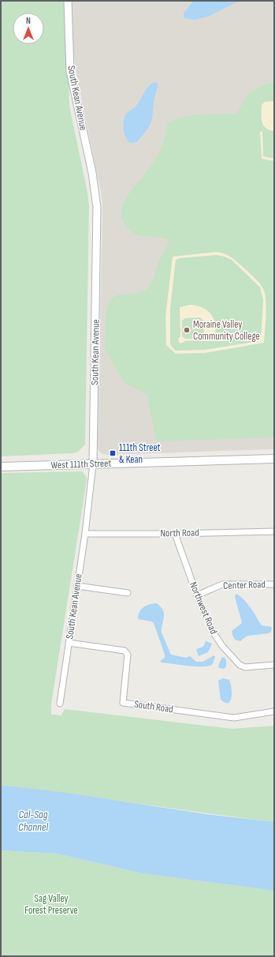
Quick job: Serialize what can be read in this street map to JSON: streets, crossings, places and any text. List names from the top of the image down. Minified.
{"streets":{"main road":["West 111th Street"],"street":["South Kean Avenue","North Road","Center Road","Northwest Road","South Road"]},"crossings":[["South Kean Avenue","West 111th Street"],["South Kean Avenue","North Road"],["South Kean Avenue","South Road"],["North Road","Northwest Road"],["Center Road","Northwest Road"]],"water":["Cal-Sag Channel"],"parks":["Sag Valley Forest Preserve"],"places":{"other":["Moraine Valley Community College"],"transit":["111th Street & Kean"]},"north":"top"}
